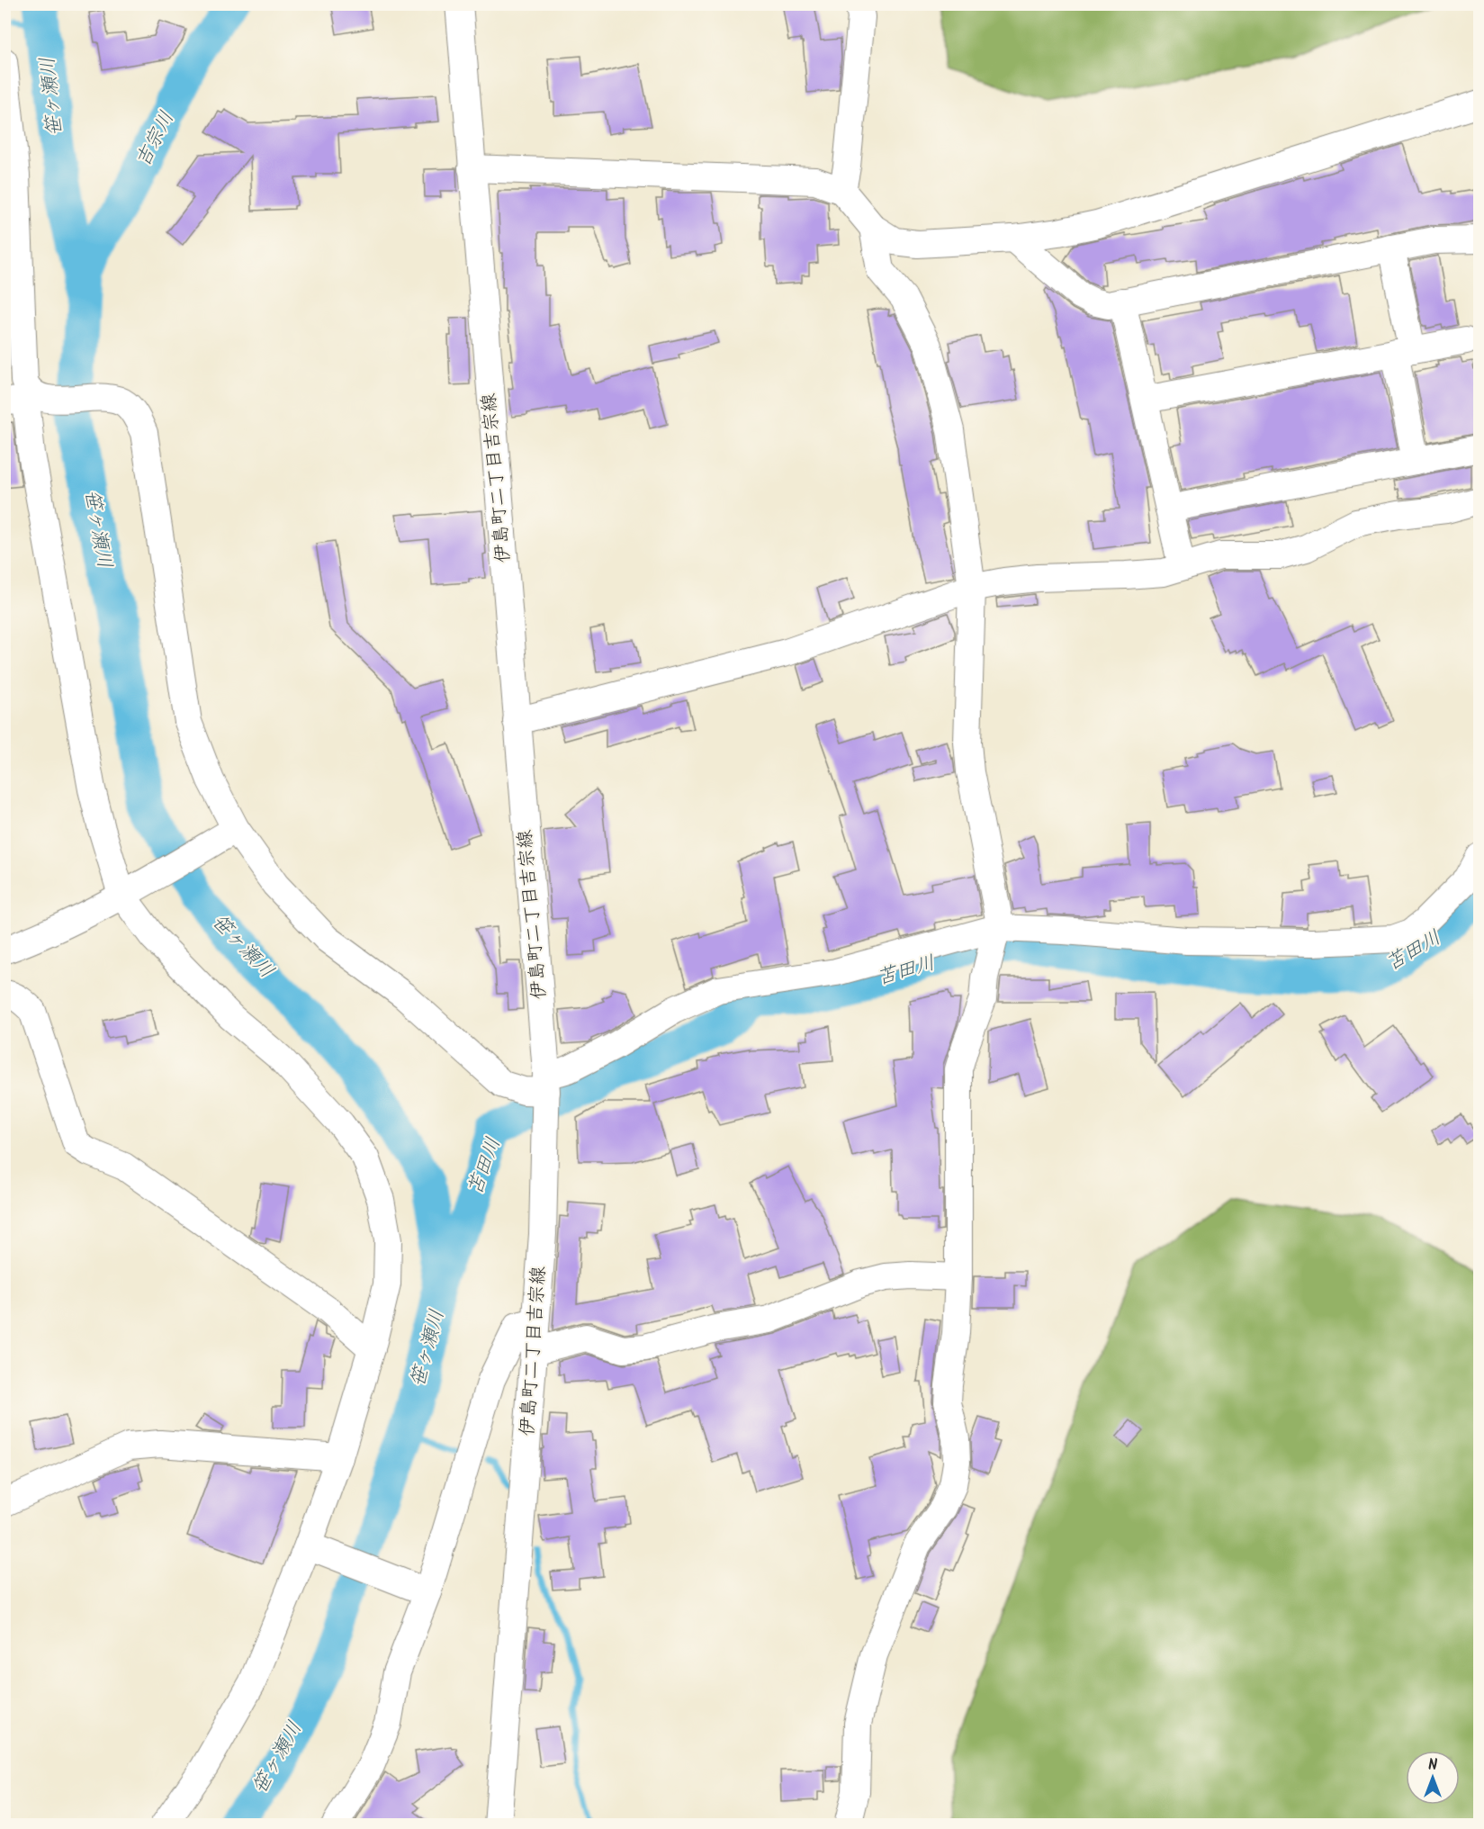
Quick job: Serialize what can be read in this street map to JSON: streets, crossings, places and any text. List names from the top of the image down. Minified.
{"streets":{"street":["伊島町二丁目吉宗線"]},"water":["笹ヶ瀬川","吉宗川","苫田川"],"north":"top"}
